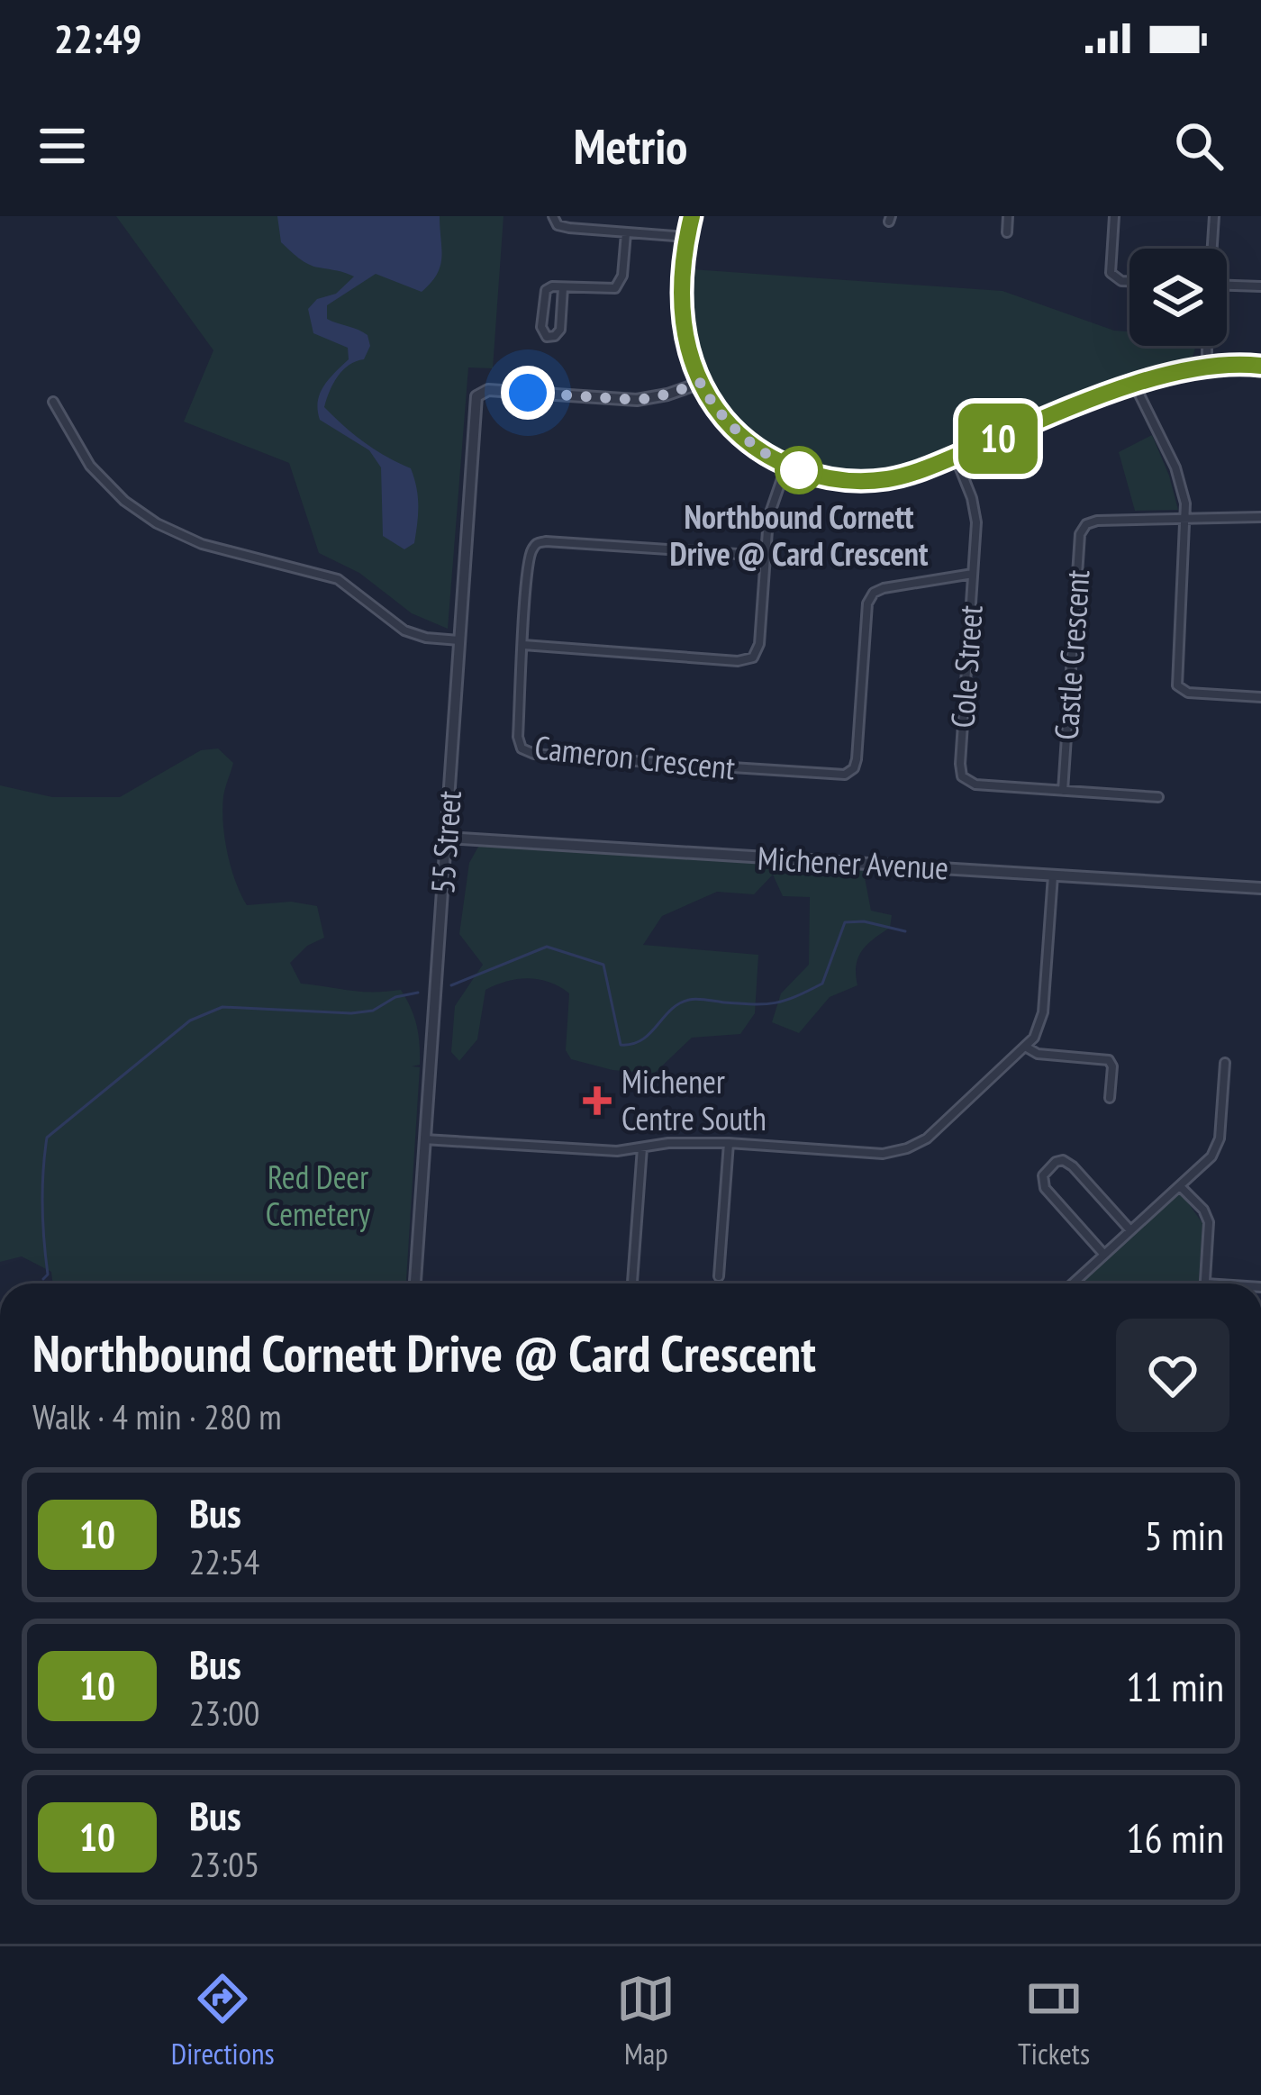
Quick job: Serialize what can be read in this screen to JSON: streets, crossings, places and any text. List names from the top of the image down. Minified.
{"streets":{"street":["Castle Crescent","Cole Street","Cameron Crescent","55 Street","Michener Avenue"]},"crossings":[["Castle Crescent","Cole Street"],["Cole Street","Cameron Crescent"],["55 Street","Michener Avenue"]],"parks":["Red Deer Cemetery"],"places":{"other":["Northbound Cornett Drive @ Card Crescent"],"health":["Michener Centre South"]},"lines":["bus line 10"],"page":{"status":"22:49","header":"Metrio","on_map":"10","heading":["Northbound Cornett Drive @ Card Crescent","Walk · 4 min · 280 m"],"list":[{"mark":"10","name":"Bus","note":"22:54","value":"5 min"},{"mark":"10","name":"Bus","note":"23:00","value":"11 min"},{"mark":"10","name":"Bus","note":"23:05","value":"16 min"}],"tabs":["Directions","Map","Tickets"]}}
